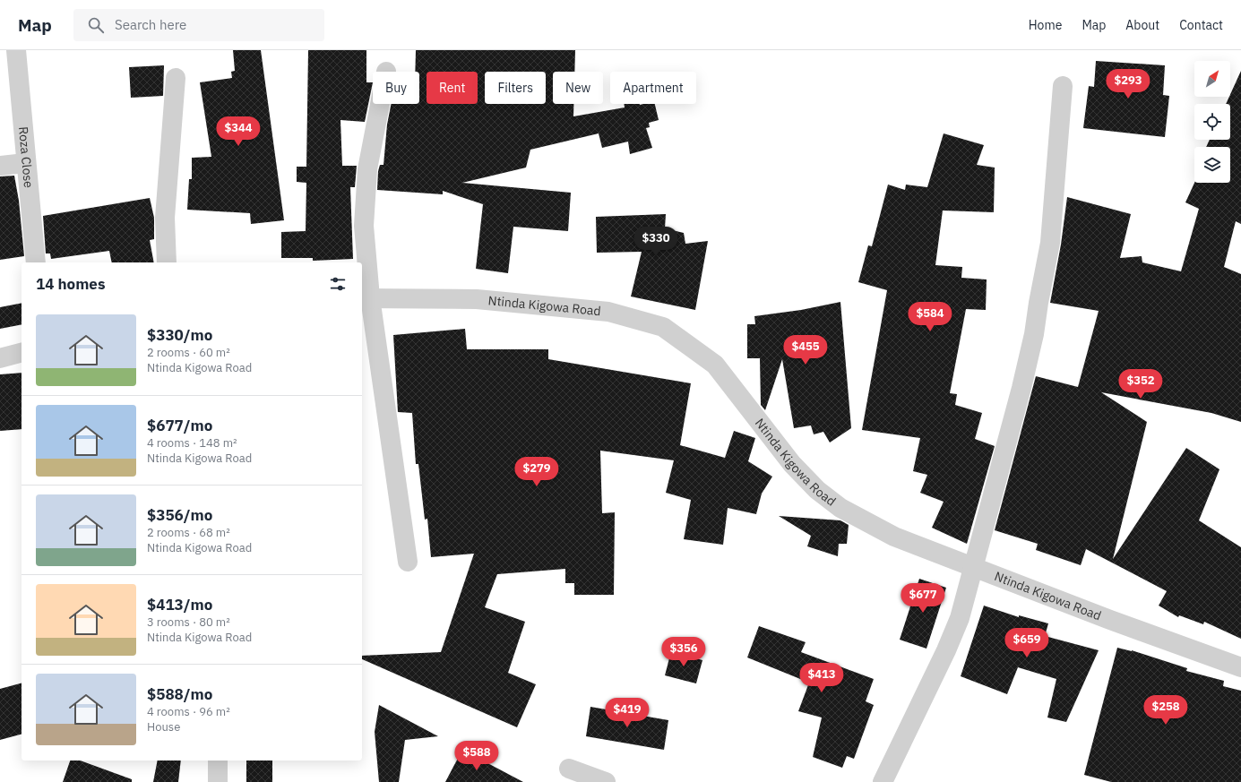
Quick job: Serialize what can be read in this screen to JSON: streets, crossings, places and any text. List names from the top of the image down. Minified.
{"streets":{"street":["Roza Close","Ntinda Kigowa Road"]},"north":"top right","page":{"header":"Map","search":"Search here","nav":["Home","Map","About","Contact"],"price":["$293","$344","$330","$584","$455","$352","$279","$677","$659","$356","$413","$258","$419","$588"],"chip":["Buy","Rent","Filters","New","Apartment"],"heading":"14 homes","list":[{"name":"$330/mo","note":"2 rooms · 60 m² · Ntinda Kigowa Road"},{"name":"$677/mo","note":"4 rooms · 148 m² · Ntinda Kigowa Road"},{"name":"$356/mo","note":"2 rooms · 68 m² · Ntinda Kigowa Road"},{"name":"$413/mo","note":"3 rooms · 80 m² · Ntinda Kigowa Road"},{"name":"$588/mo","note":"4 rooms · 96 m² · House"}]}}
